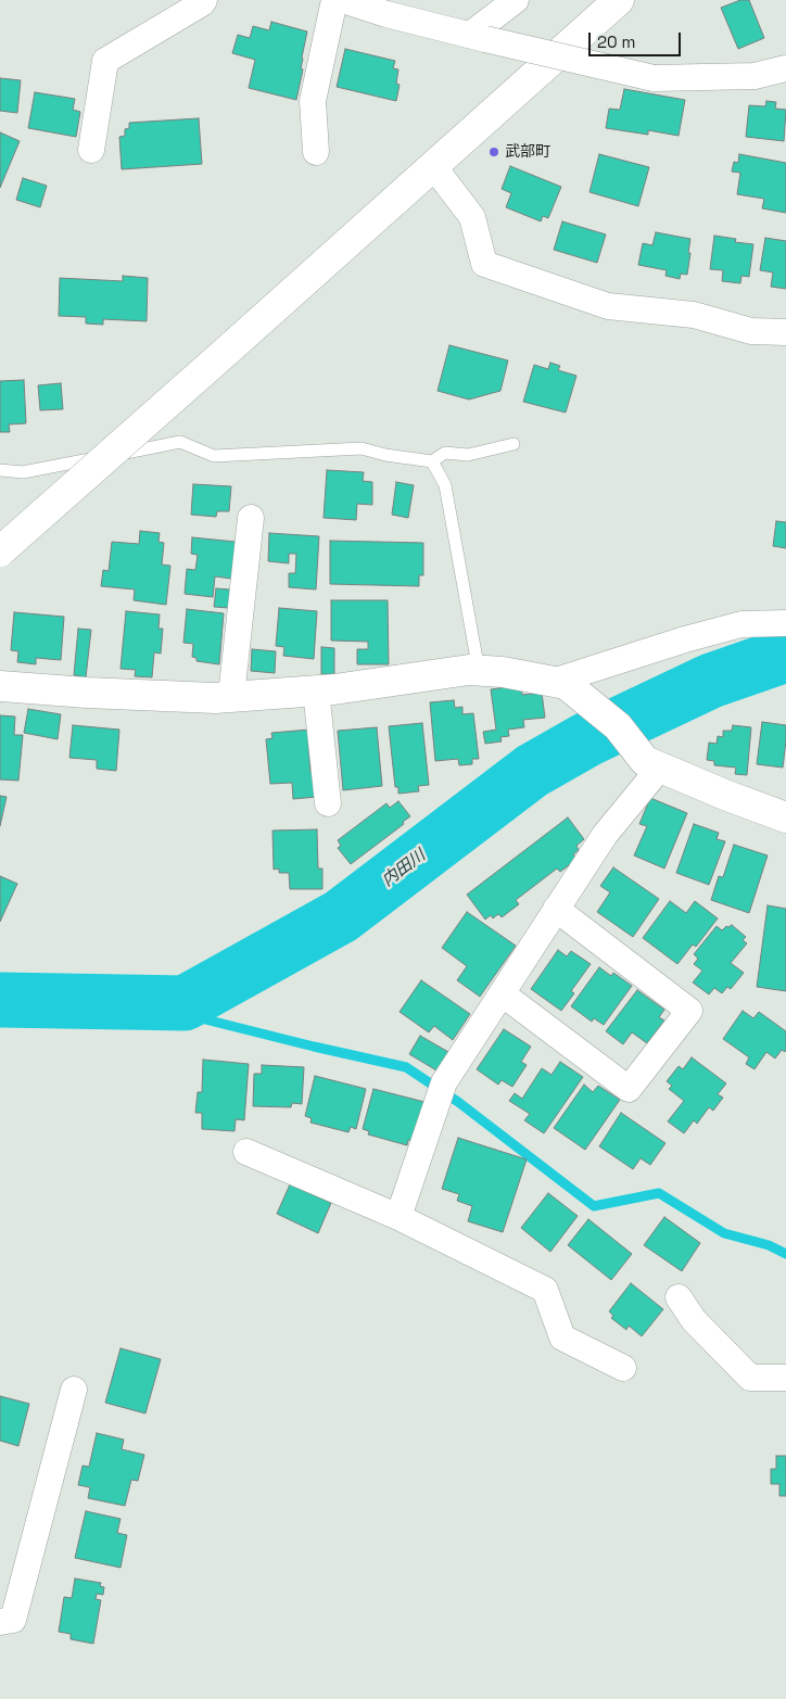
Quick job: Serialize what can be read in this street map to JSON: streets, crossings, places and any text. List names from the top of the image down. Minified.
{"water":["内田川"],"places":["武部町"],"scale_bar":"20 m"}
